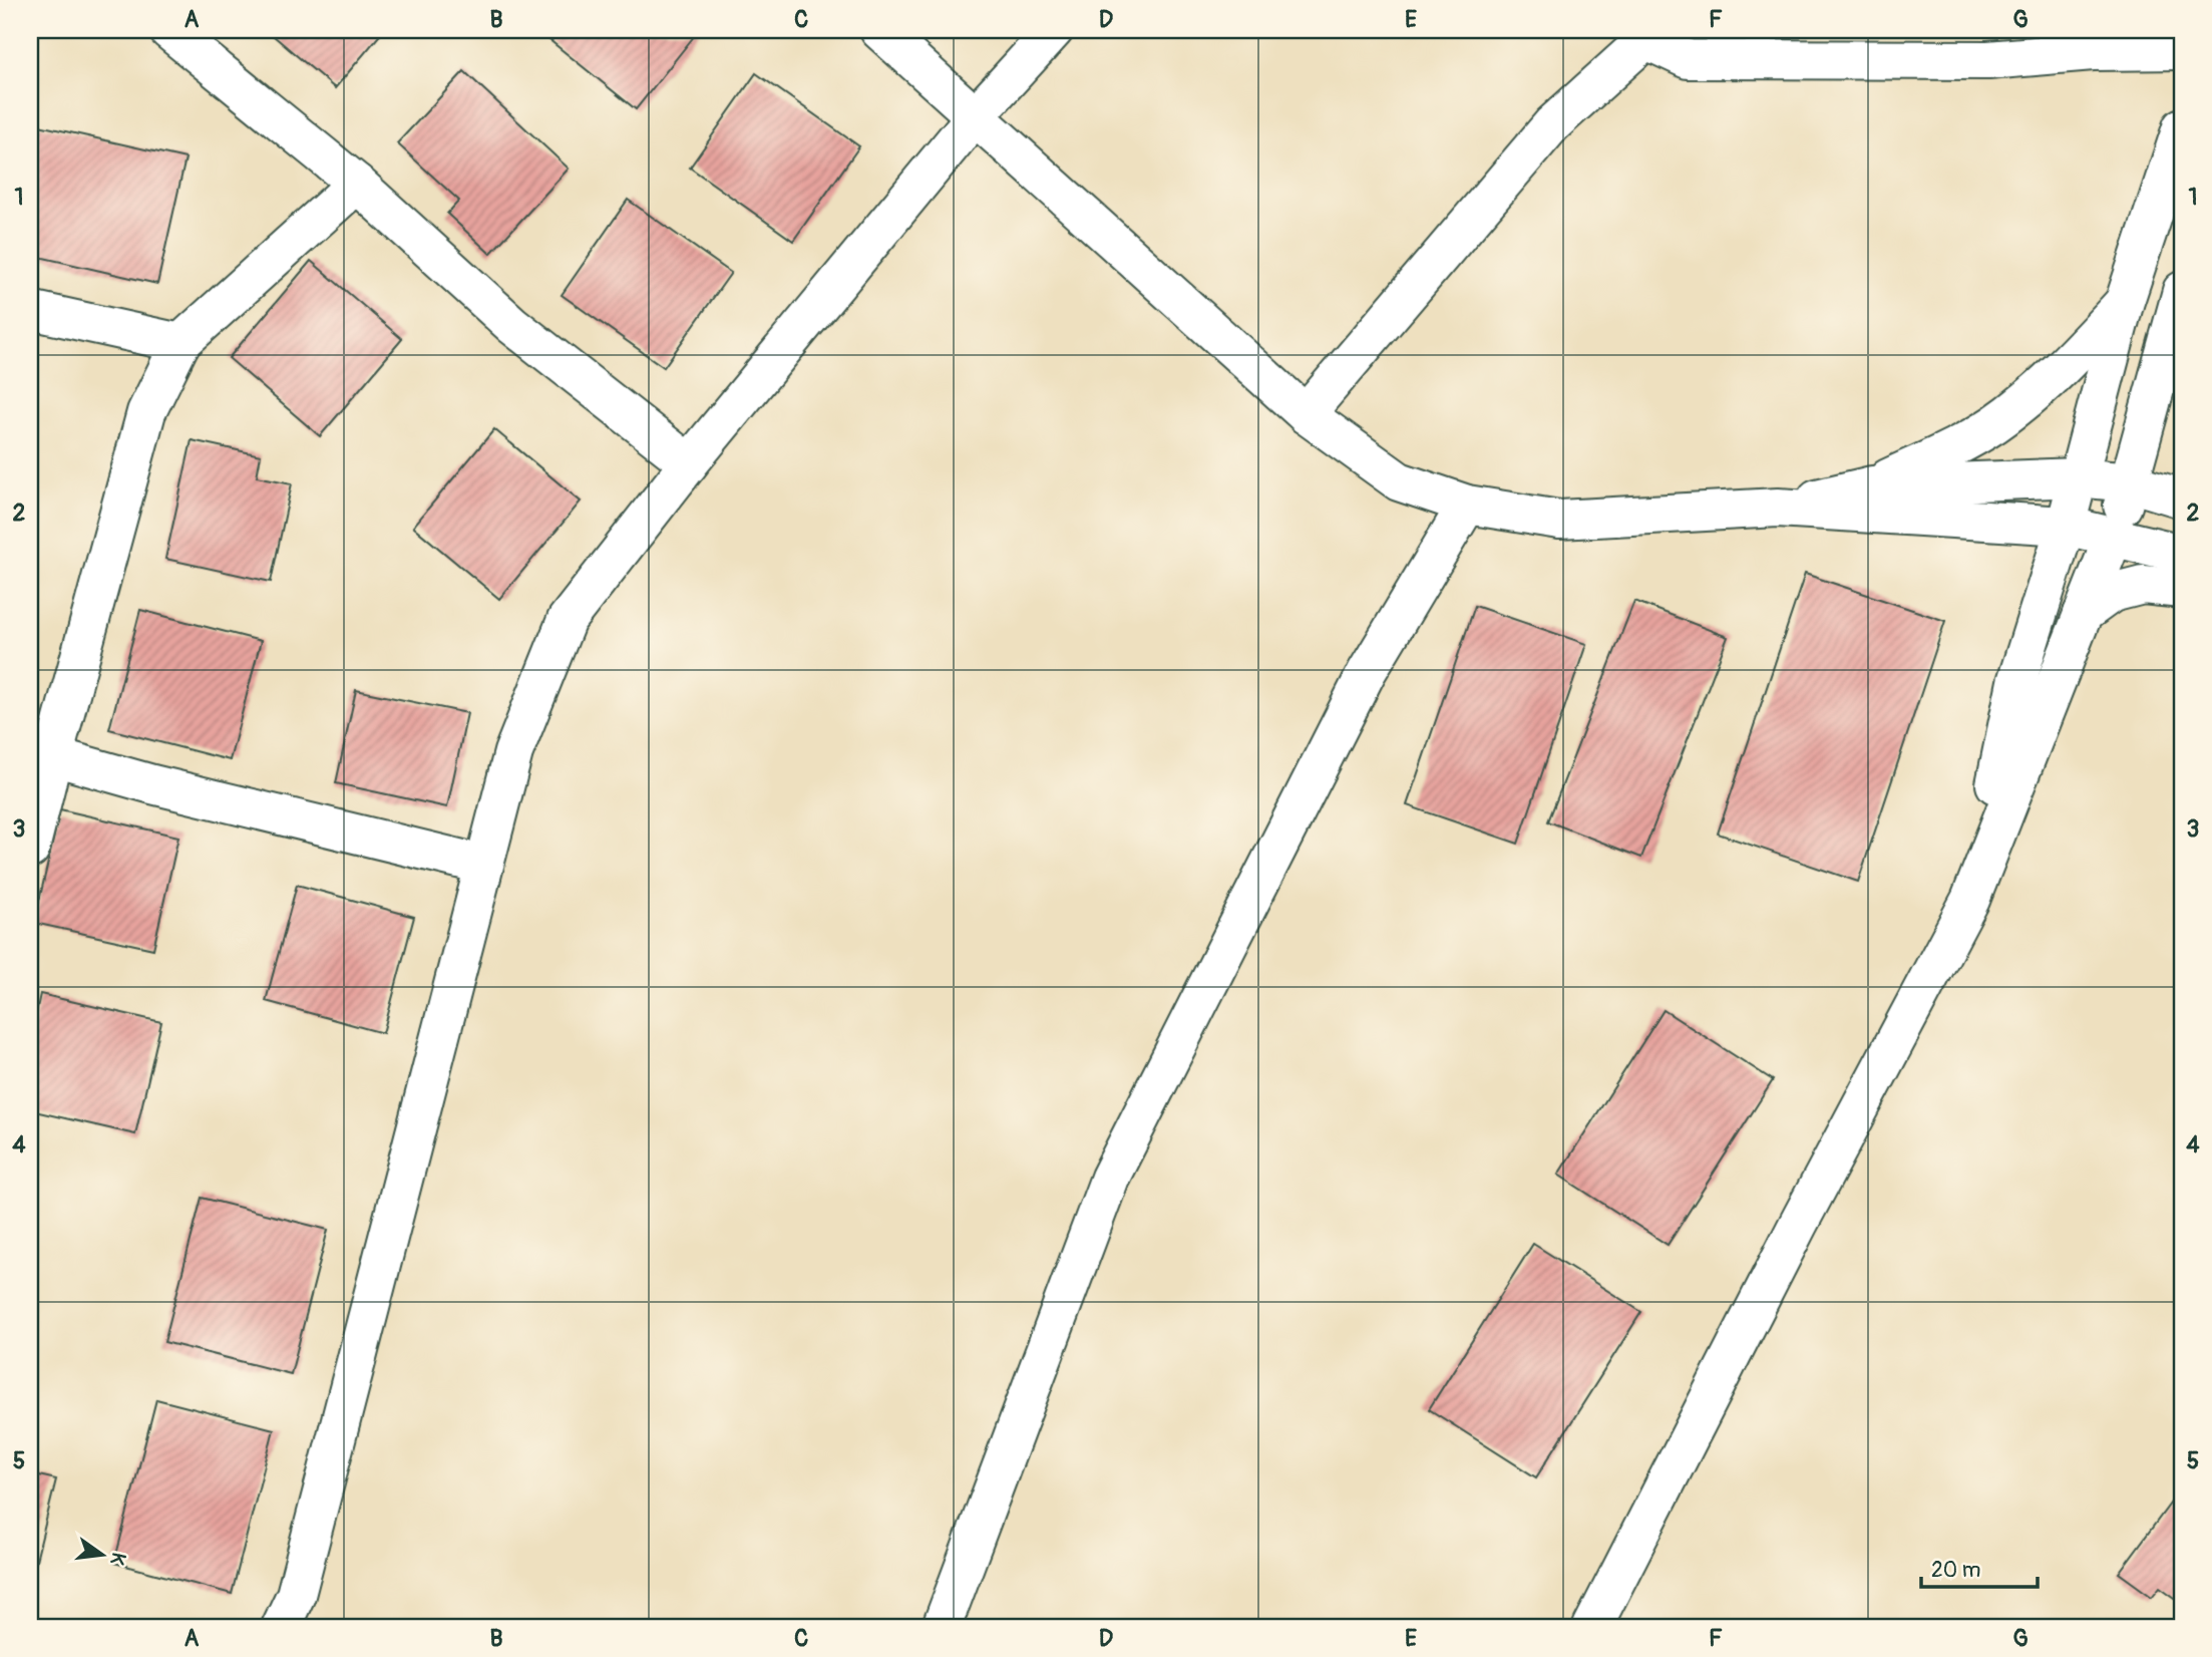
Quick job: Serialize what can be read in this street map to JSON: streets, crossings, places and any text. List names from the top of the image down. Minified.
{"scale_bar":"20 m","north":"right","grid":{"columns":["A","B","C","D","E","F","G"],"rows":["1","2","3","4","5"]}}
